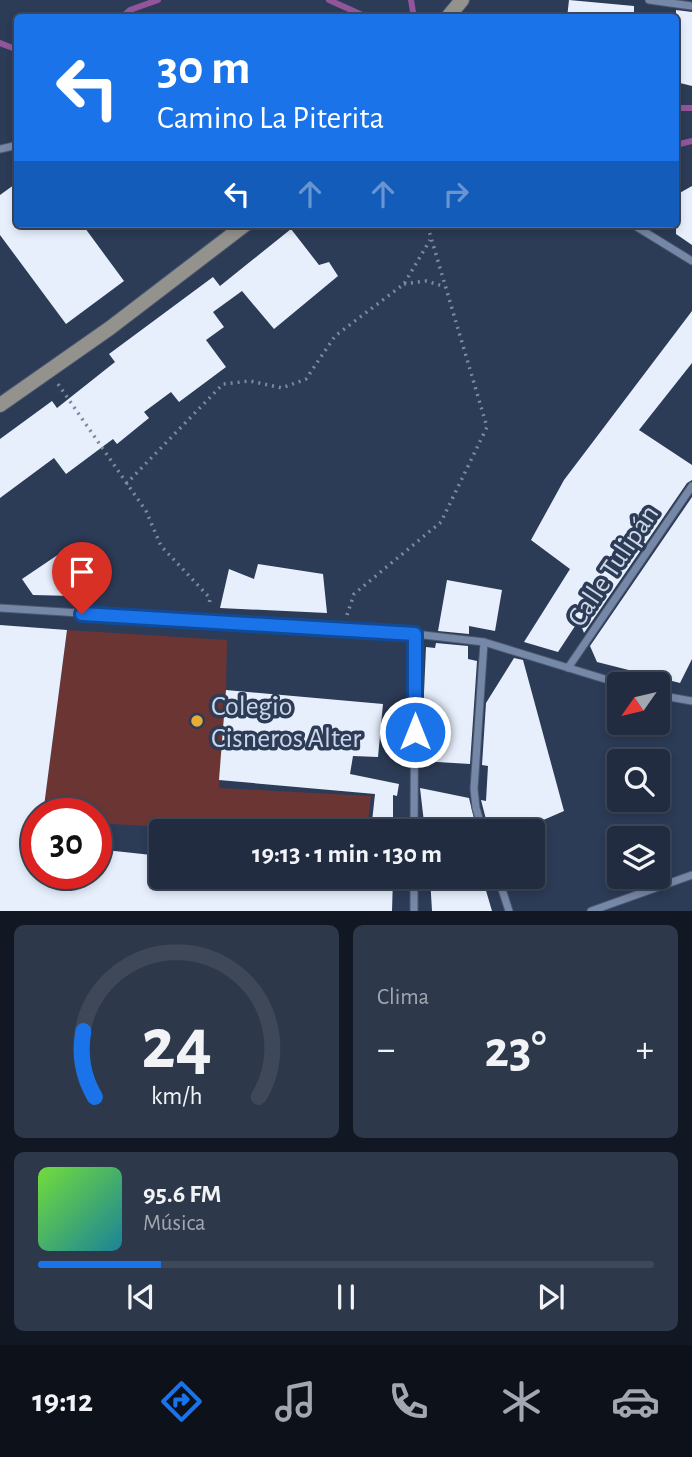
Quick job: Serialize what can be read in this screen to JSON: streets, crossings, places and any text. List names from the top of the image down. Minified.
{"streets":{"street":["Calle Tulipán"]},"places":["Colegio Cisneros Alter"],"north":"bottom left","page":{"turn":["30 m","Camino La Piterita"],"limit":"30","trip":"19:13 · 1 min · 130 m","tile":"Clima","heat":["−","23°","+"],"song":["95.6 FM","Música"],"tabs":"19:12","gauge":["24","km/h"]}}
